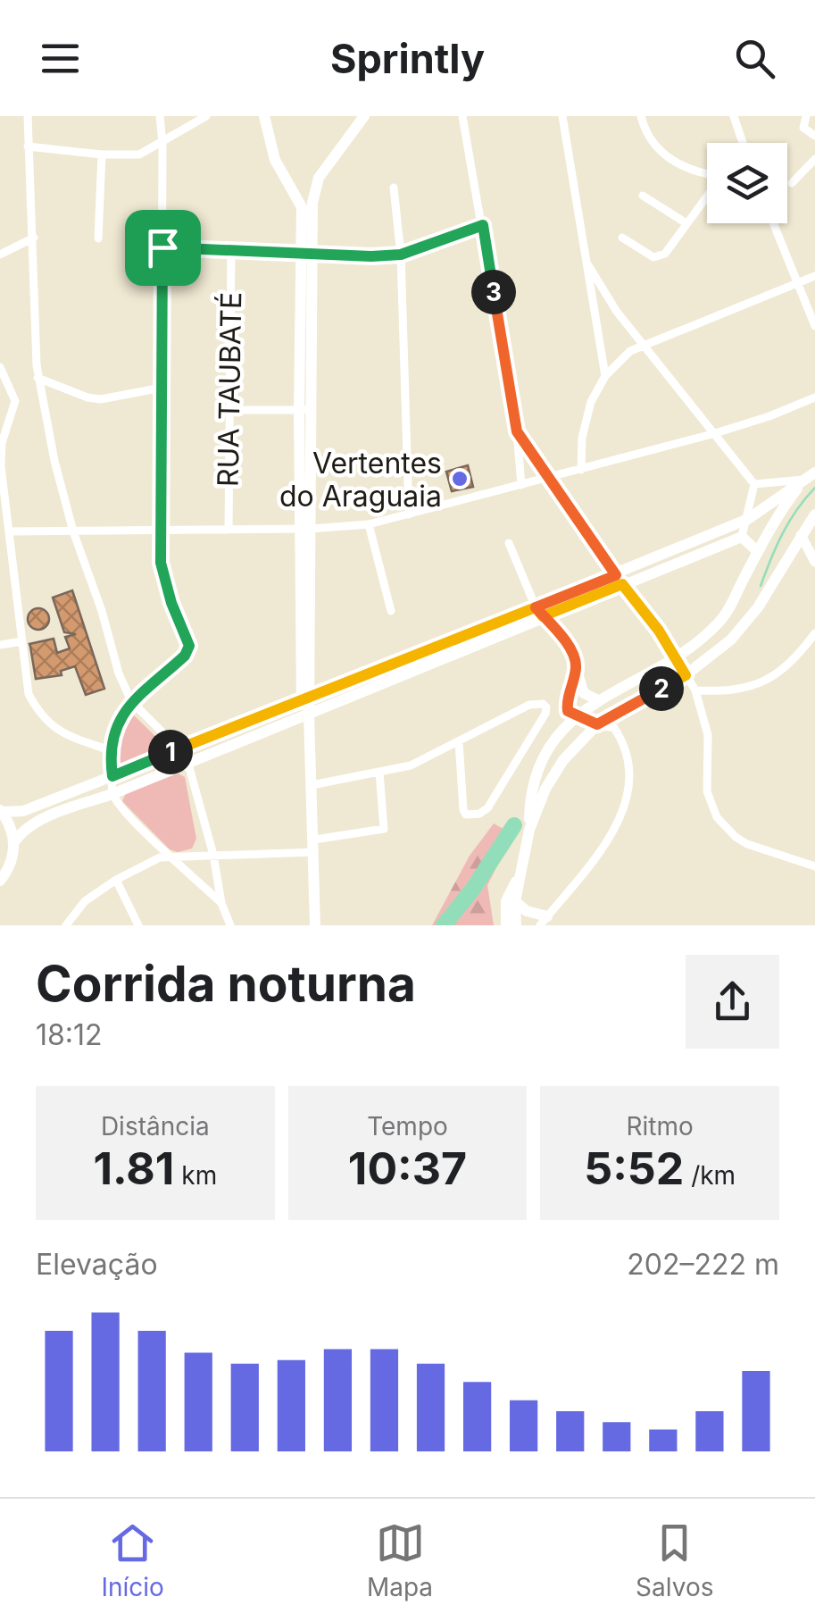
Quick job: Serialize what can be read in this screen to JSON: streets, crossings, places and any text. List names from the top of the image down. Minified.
{"streets":{"street":["RUA TAUBATÉ"]},"places":["Vertentes do Araguaia"],"page":{"header":"Sprintly","pins":["3","2","1"],"heading":["Corrida noturna","18:12"],"stats":[["Distância","1.81 km"],["Tempo","10:37"],["Ritmo","5:52 /km"]],"chart":["Elevação","202–222 m"],"tabs":["Início","Mapa","Salvos"]}}
